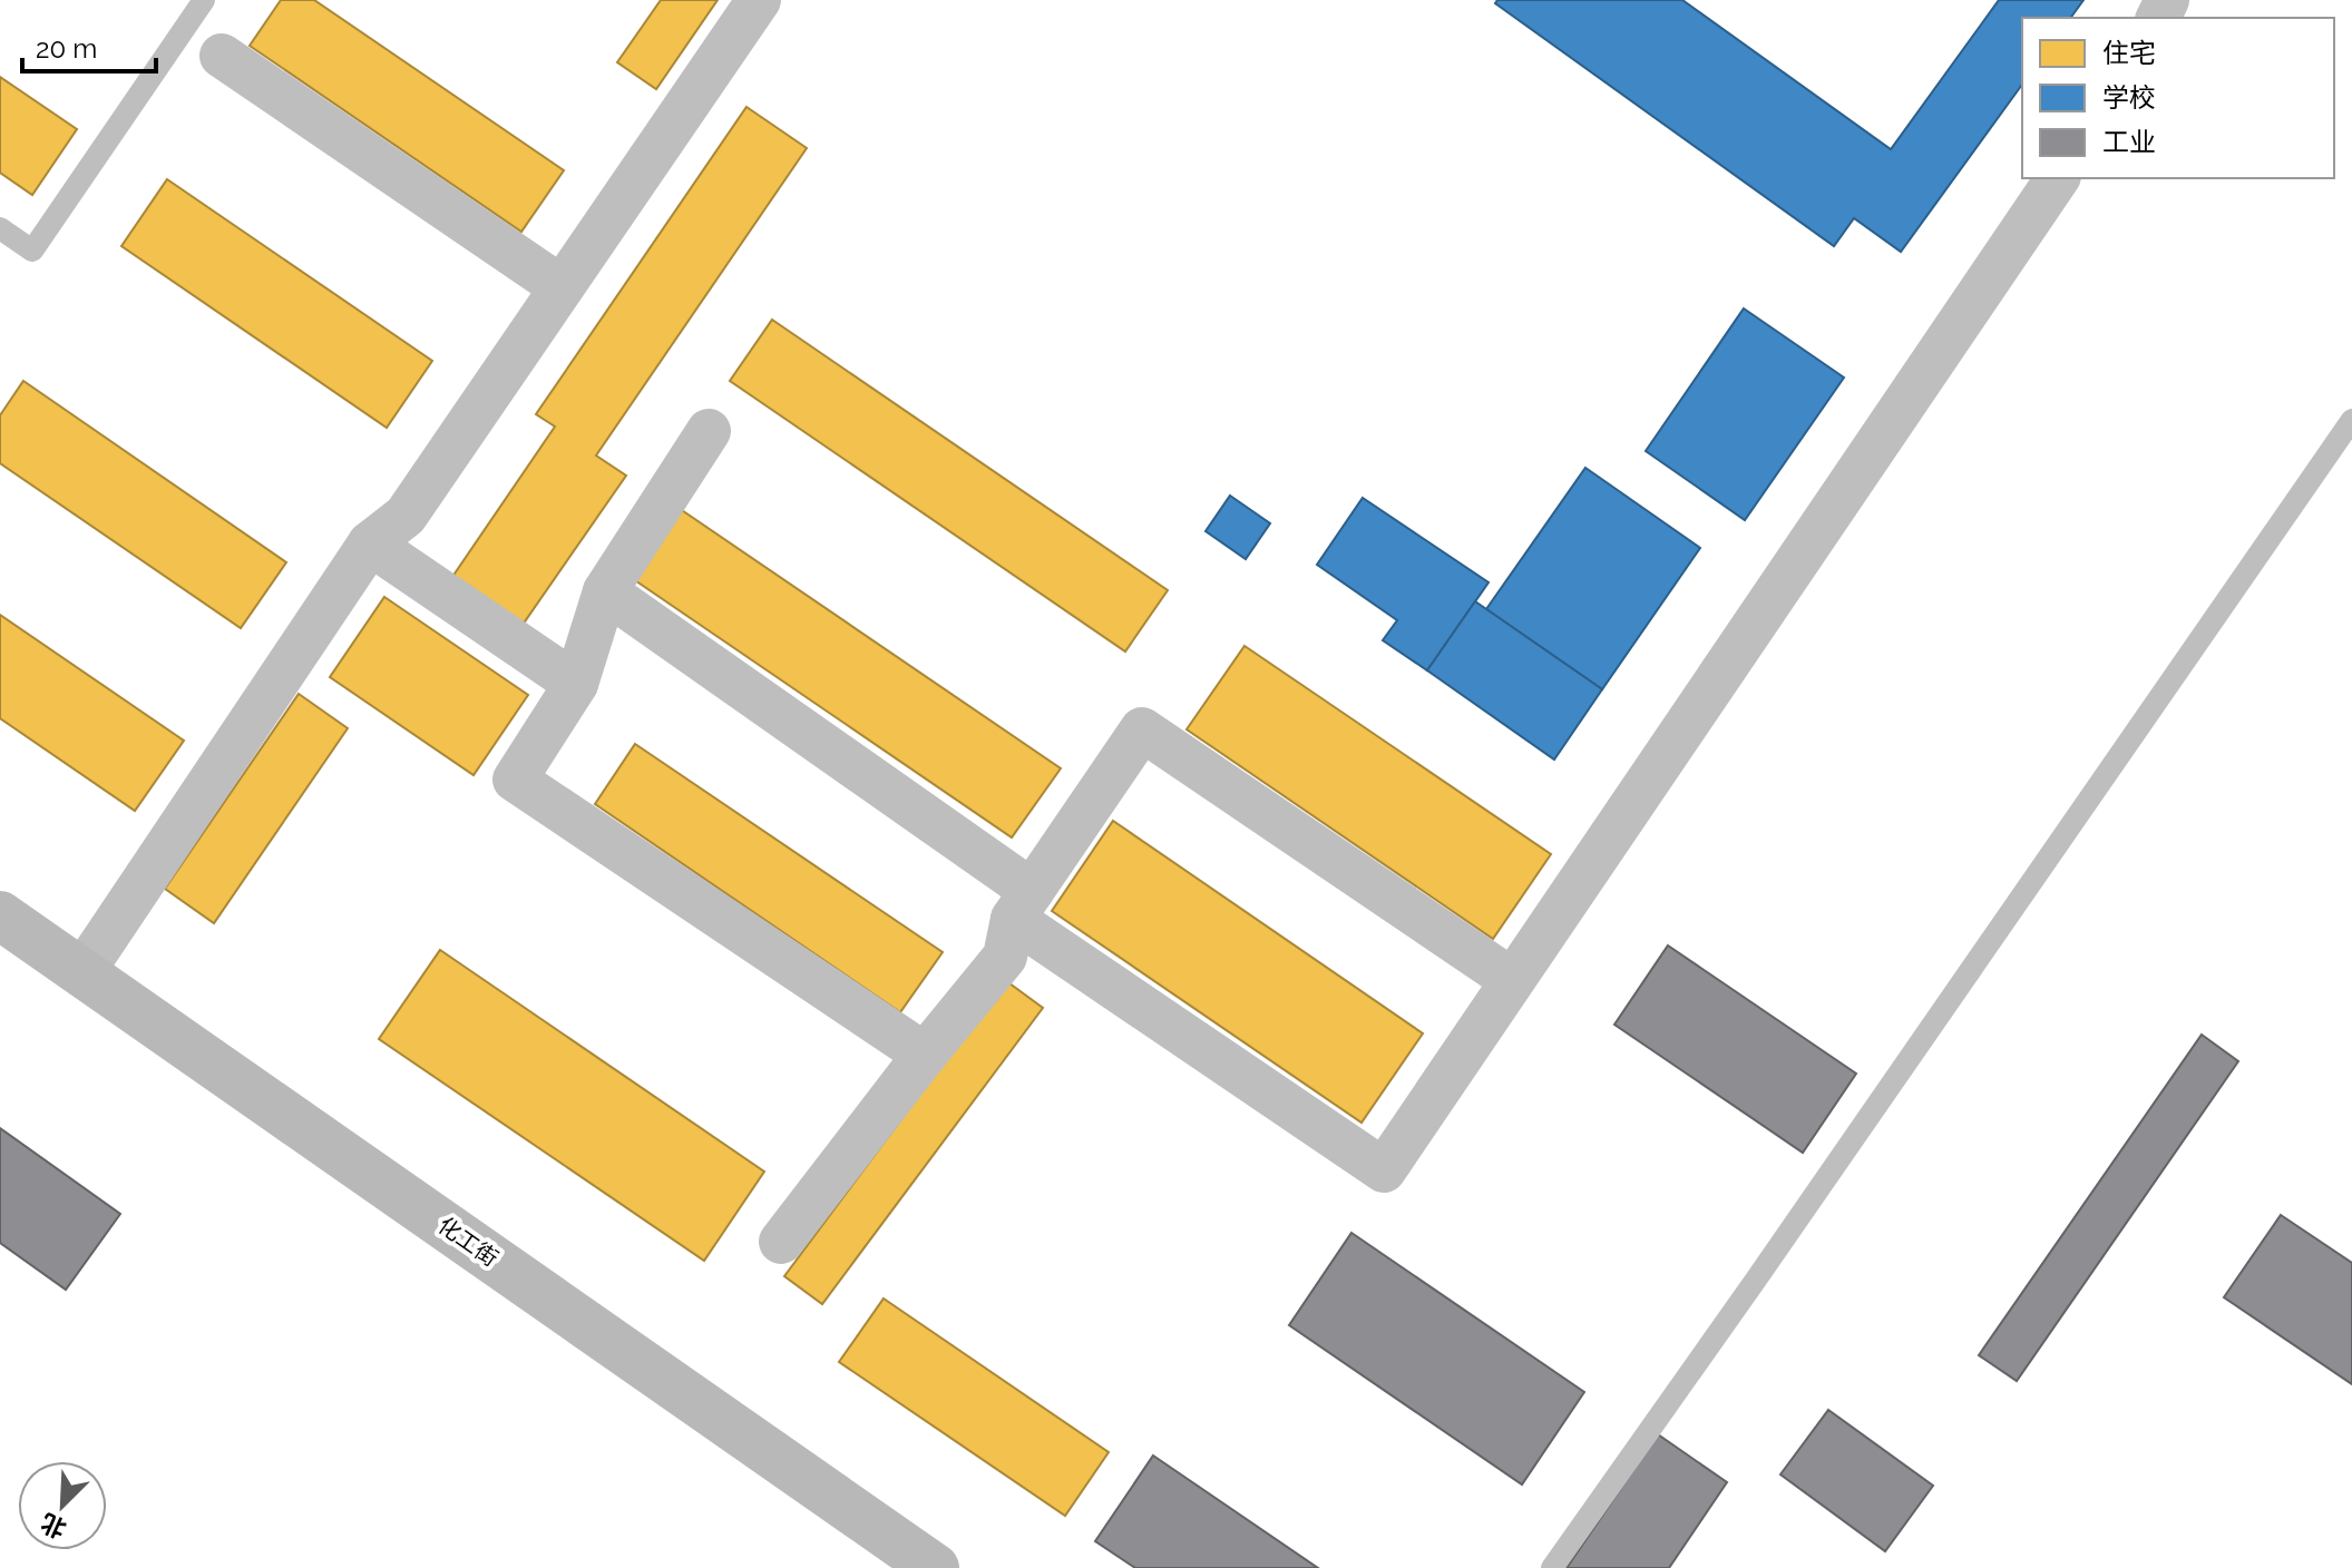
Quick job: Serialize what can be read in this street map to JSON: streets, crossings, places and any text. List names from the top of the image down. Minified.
{"streets":{"street":["化工街"]},"legend":["住宅","学校","工业"],"scale_bar":"20 m","north":"bottom left"}
